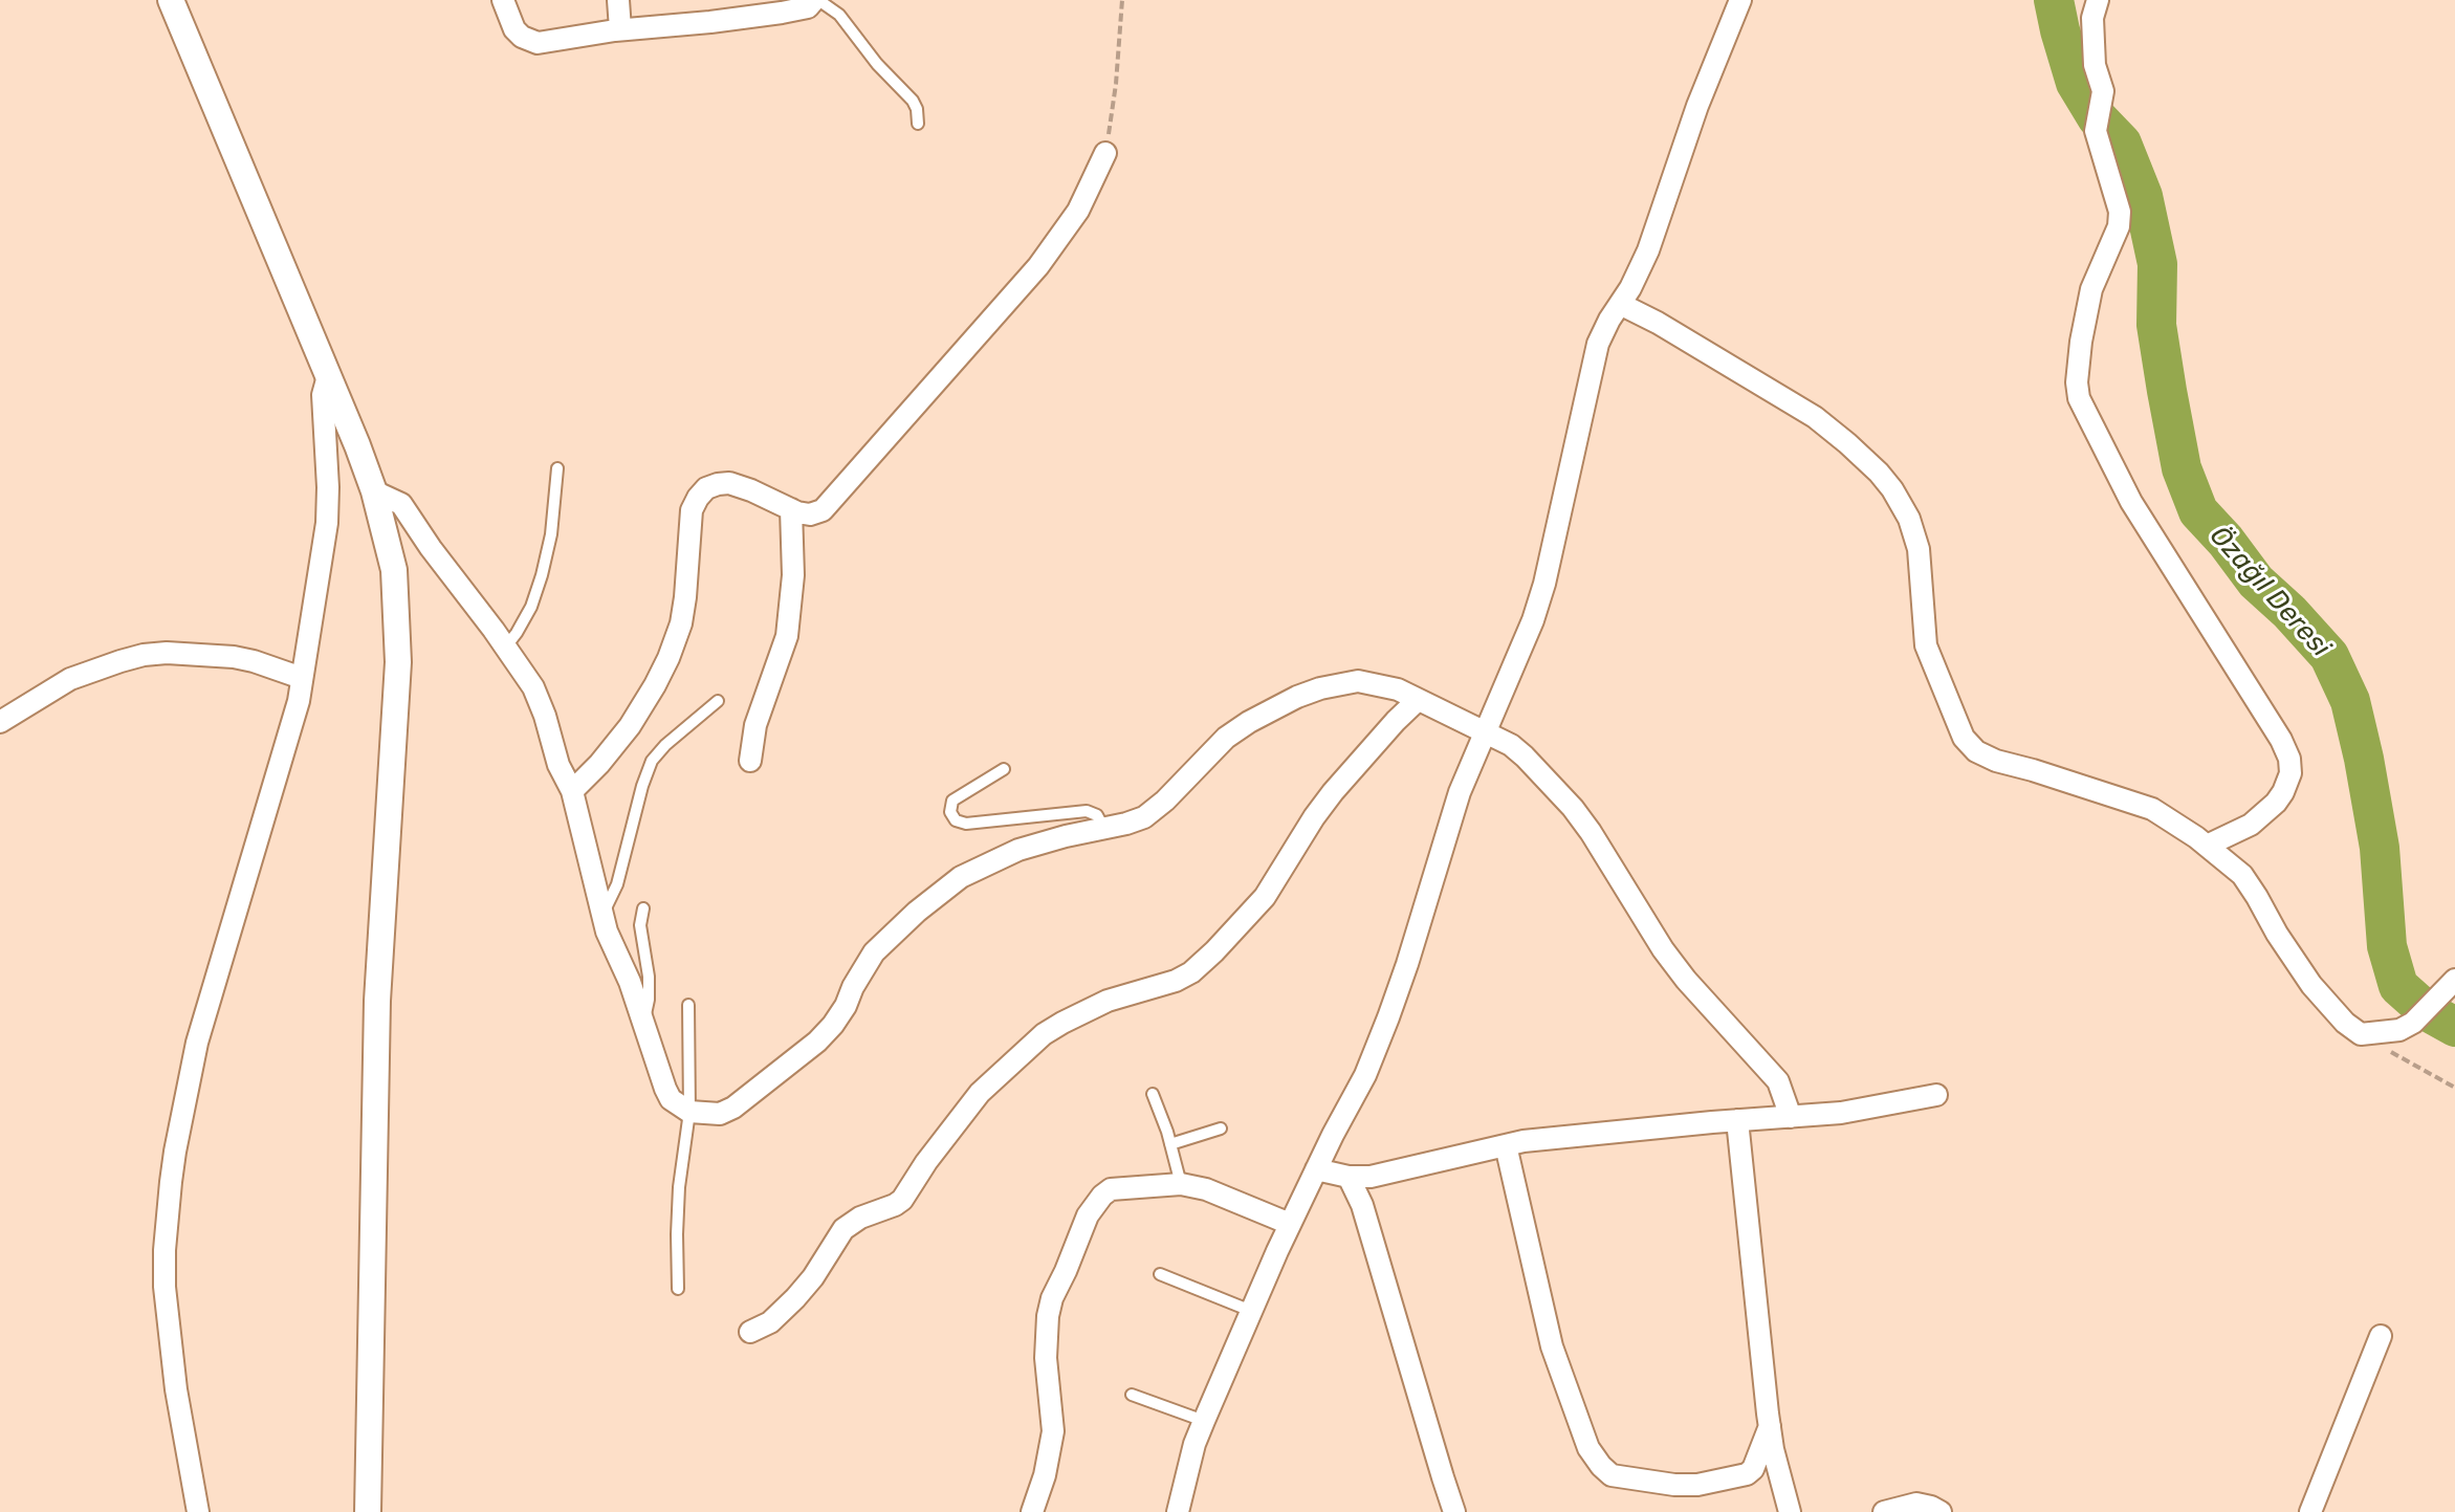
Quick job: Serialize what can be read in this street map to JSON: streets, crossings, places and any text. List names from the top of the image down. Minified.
{"water":["Özağıl Deresi"]}
